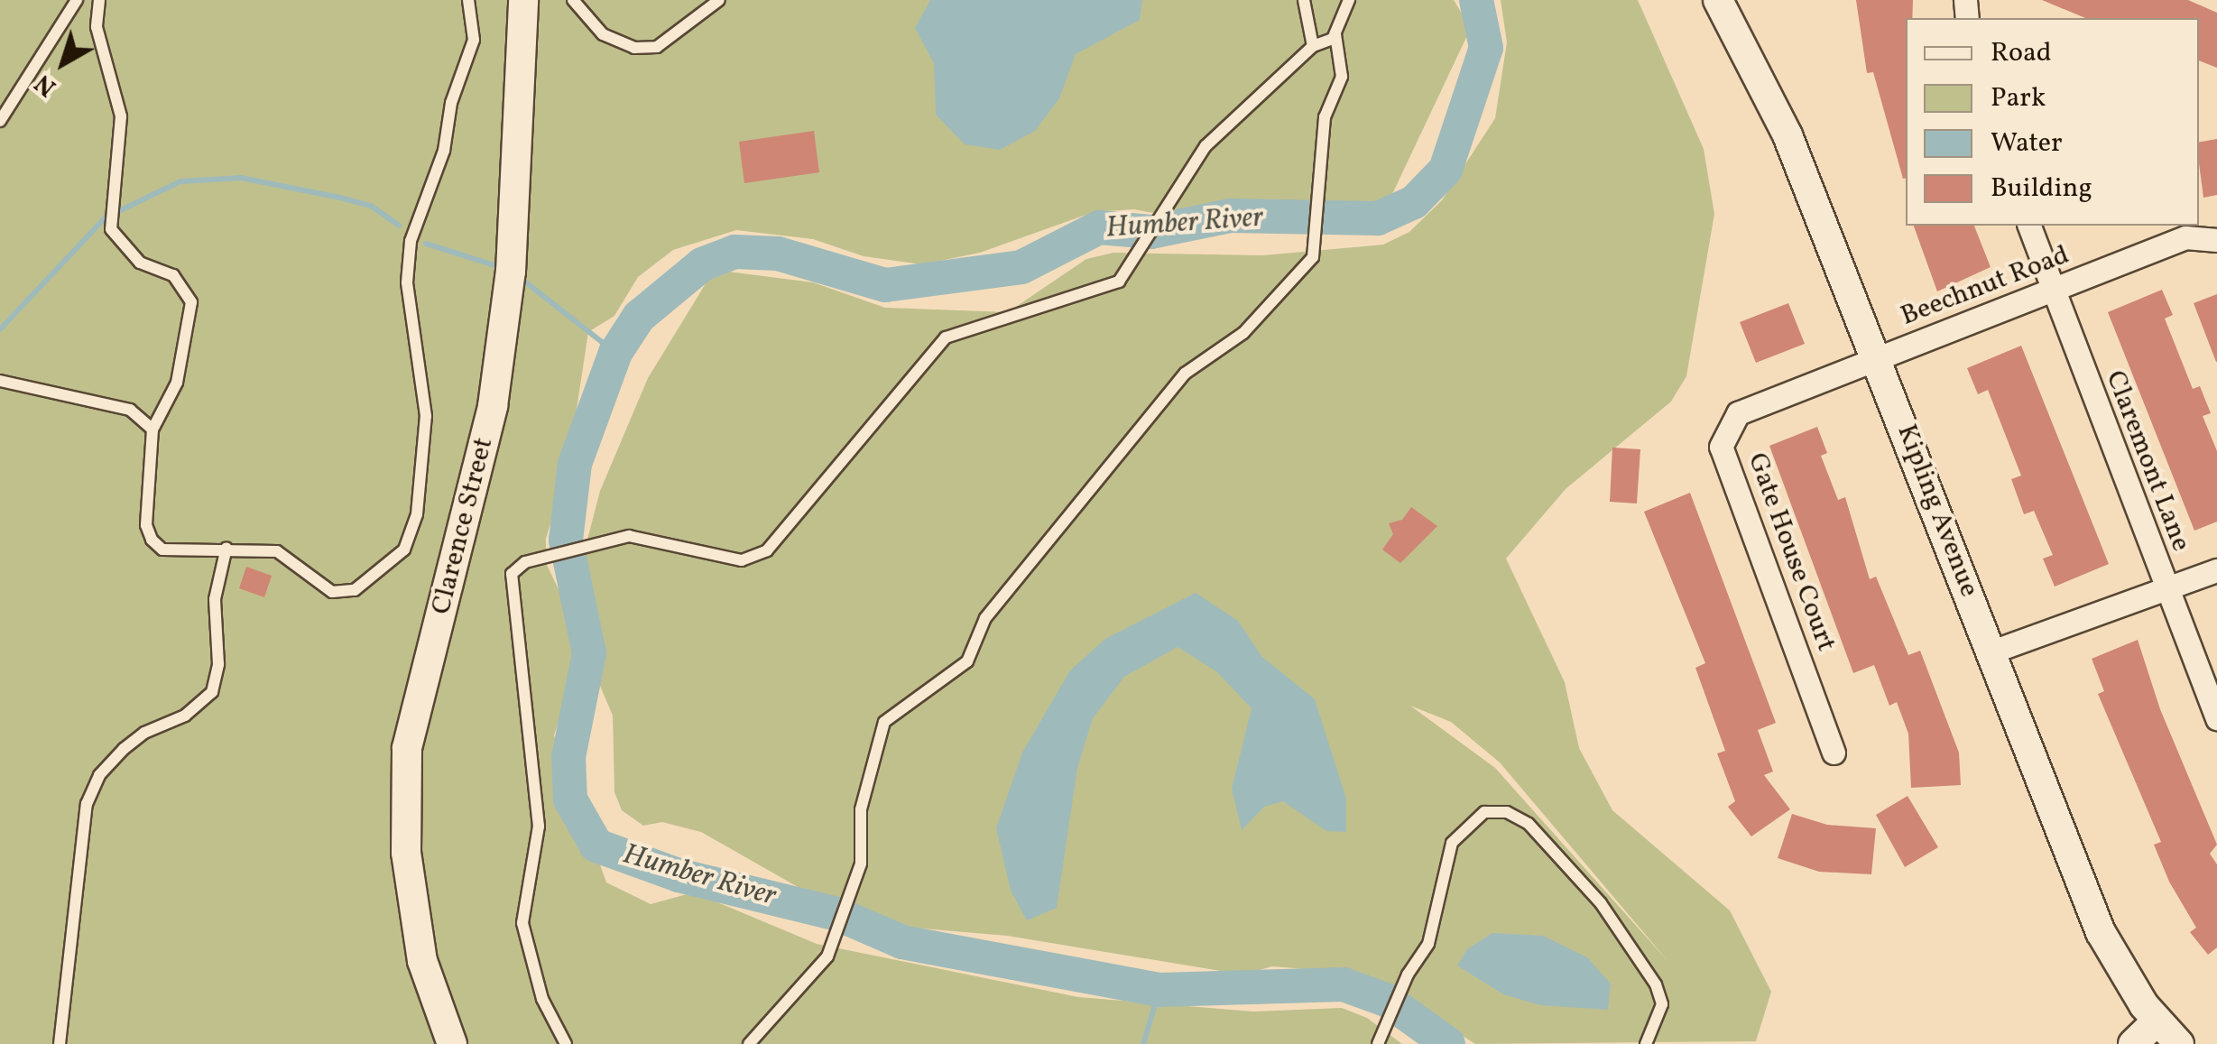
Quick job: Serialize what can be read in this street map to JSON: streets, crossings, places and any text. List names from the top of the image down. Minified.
{"streets":{"street":["Beechnut Road","Claremont Lane","Kipling Avenue","Clarence Street","Gate House Court"]},"crossings":[["Beechnut Road","Claremont Lane"],["Beechnut Road","Kipling Avenue"],["Beechnut Road","Gate House Court"],["Kipling Avenue","Gate House Court"]],"water":["Humber River"],"legend":["Road","Park","Water","Building"],"north":"bottom left"}
